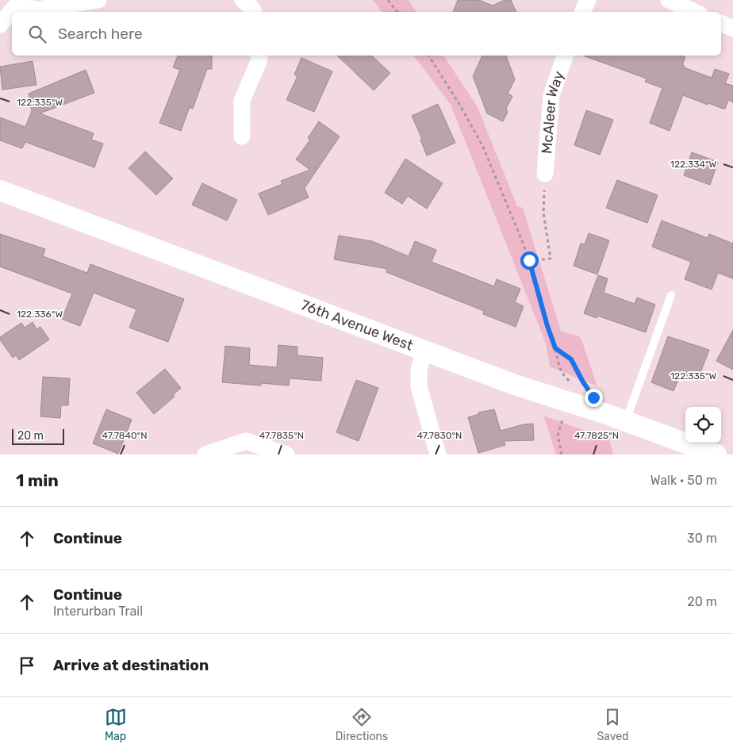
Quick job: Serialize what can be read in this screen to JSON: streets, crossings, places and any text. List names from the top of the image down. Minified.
{"streets":{"street":["McAleer Way","76th Avenue West"]},"scale_bar":"20 m","page":{"search":"Search here","scale":"20 m","heading":["1 min","Walk · 50 m"],"list":[["Continue","30 m"],["Continue","Interurban Trail","20 m"],"Arrive at destination"],"nav":["Map","Directions","Saved"]},"coordinates":["122.335°W","122.334°W","122.336°W","47.7840°N","47.7835°N","47.7830°N","47.7825°N"]}
